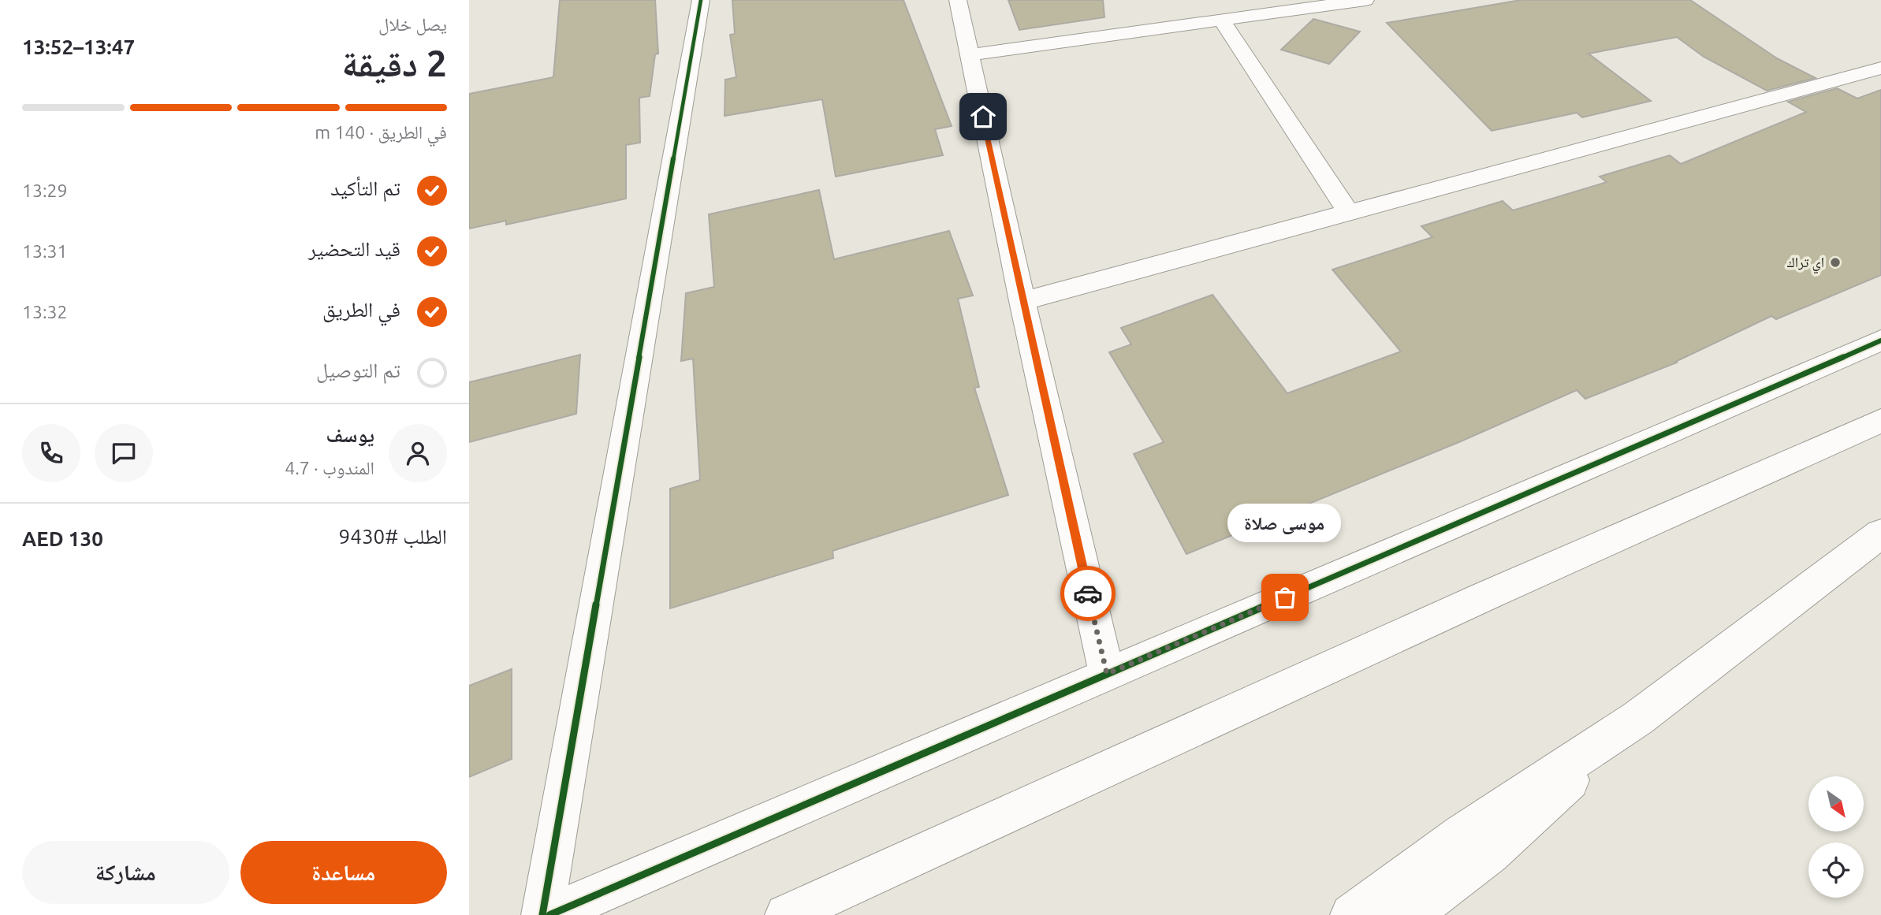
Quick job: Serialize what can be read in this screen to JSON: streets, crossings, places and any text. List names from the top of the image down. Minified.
{"places":["اي تراك","موسى صلاة"],"north":"bottom right","page":{"heading":["2 دقيقة","يصل خلال","13:47–13:52"],"panel":["يوسف","المندوب · 4.7","الطلب #9430","AED 130"],"bar":"في الطريق · 140 m","list":[["تم التأكيد","13:29"],["قيد التحضير","13:31"],["في الطريق","13:32"],"تم التوصيل"],"bubble":"موسى صلاة","buttons":["مساعدة","مشاركة"]}}
